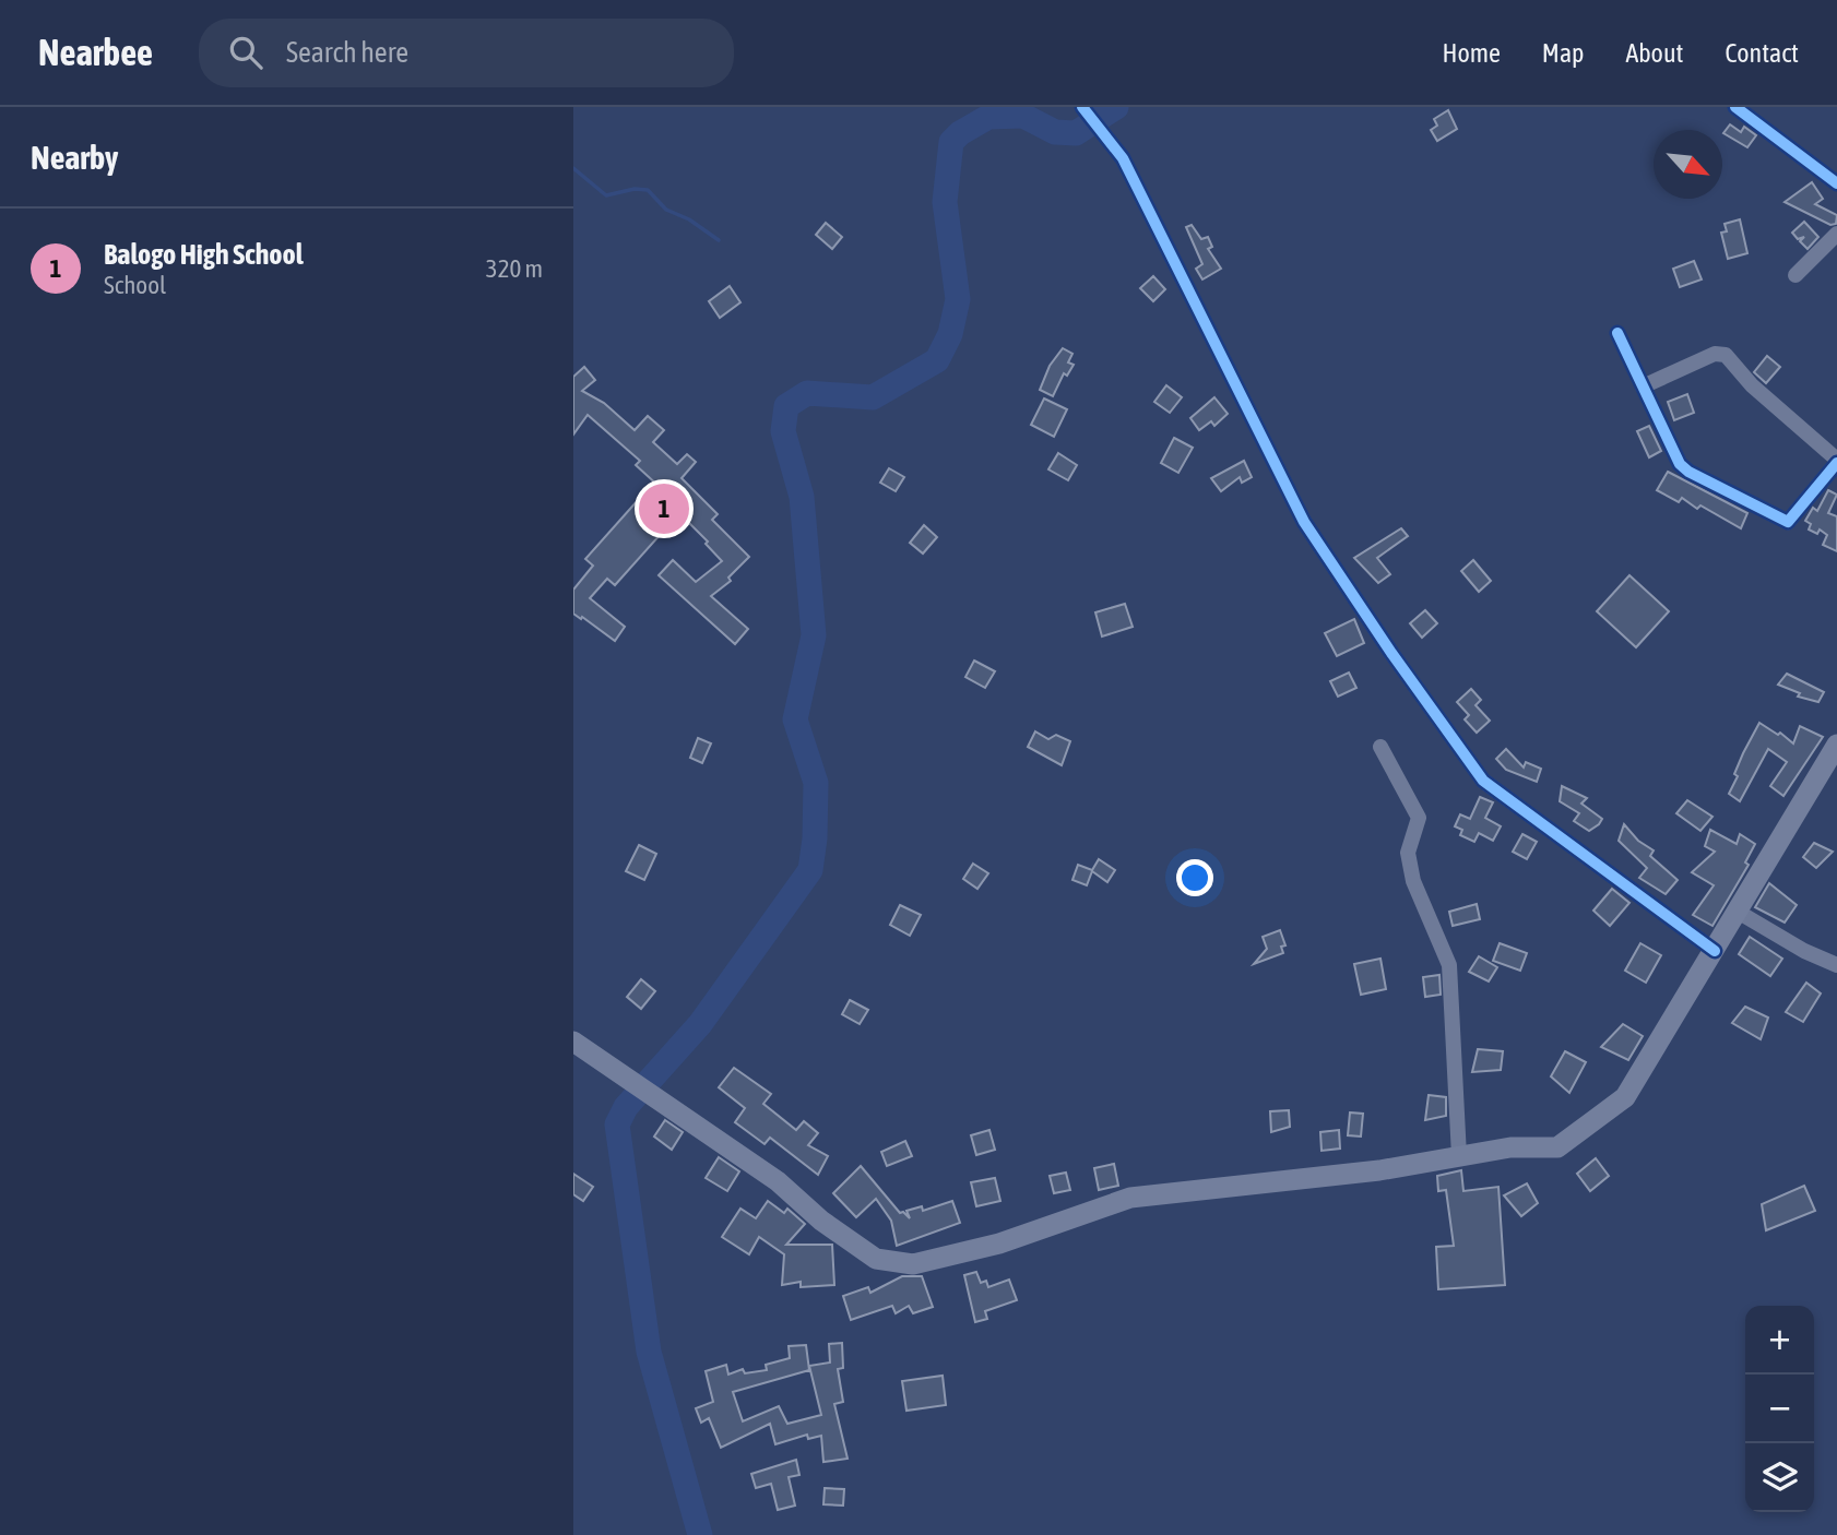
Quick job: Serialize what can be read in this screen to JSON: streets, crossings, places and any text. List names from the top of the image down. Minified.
{"north":"bottom right","page":{"header":"Nearbee","search":"Search here","nav":["Home","Map","About","Contact"],"heading":"Nearby","list":[{"mark":"1","name":"Balogo High School","note":"School","value":"320 m"}],"pins":"1","map_buttons":["+","−"]}}
